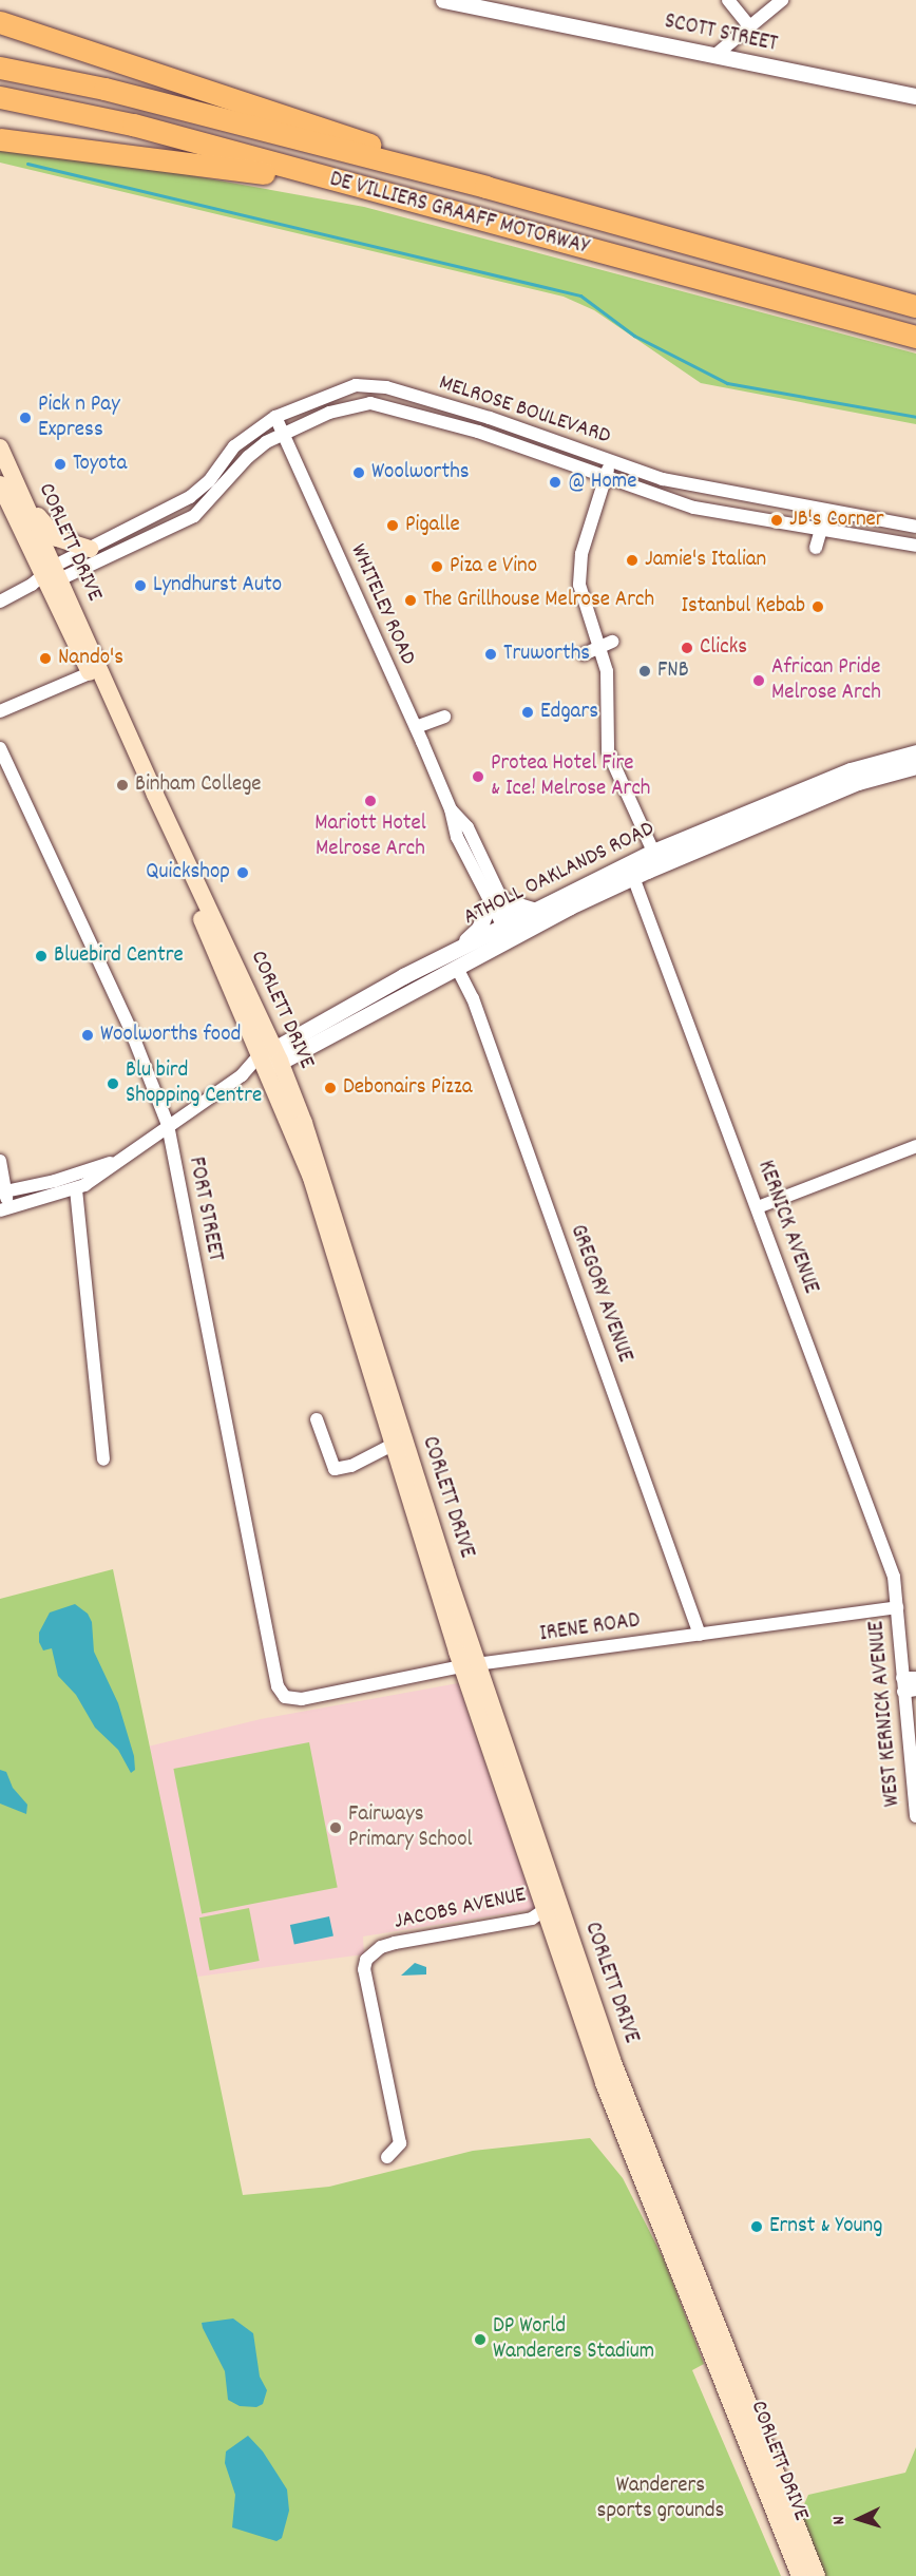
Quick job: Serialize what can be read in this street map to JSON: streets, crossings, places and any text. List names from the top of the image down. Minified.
{"streets":{"highway":["DE VILLIERS GRAAFF MOTORWAY"],"main road":["CORLETT DRIVE"],"street":["SCOTT STREET","MELROSE BOULEVARD","WHITELEY ROAD","ATHOLL OAKLANDS ROAD","FORT STREET","KERNICK AVENUE","GREGORY AVENUE","IRENE ROAD","WEST KERNICK AVENUE","JACOBS AVENUE"]},"crossings":[["MELROSE BOULEVARD","CORLETT DRIVE"],["MELROSE BOULEVARD","WHITELEY ROAD"],["CORLETT DRIVE","ATHOLL OAKLANDS ROAD"],["CORLETT DRIVE","IRENE ROAD"],["CORLETT DRIVE","JACOBS AVENUE"],["WHITELEY ROAD","ATHOLL OAKLANDS ROAD"],["ATHOLL OAKLANDS ROAD","FORT STREET"],["ATHOLL OAKLANDS ROAD","KERNICK AVENUE"],["ATHOLL OAKLANDS ROAD","GREGORY AVENUE"],["FORT STREET","IRENE ROAD"],["KERNICK AVENUE","IRENE ROAD"],["KERNICK AVENUE","WEST KERNICK AVENUE"],["GREGORY AVENUE","IRENE ROAD"],["IRENE ROAD","WEST KERNICK AVENUE"]],"parks":["Wanderers sports grounds"],"places":["Pick n Pay Express","Toyota","Woolworths","@ Home","JB's Corner","Pigalle","Jamie's Italian","Piza e Vino","Lyndhurst Auto","The Grillhouse Melrose Arch","Istanbul Kebab","Clicks","Truworths","Nando's","FNB","African Pride Melrose Arch","Edgars","Protea Hotel Fire & Ice! Melrose Arch","Binham College","Mariott Hotel Melrose Arch","Quickshop","Bluebird Centre","Woolworths food","Blu bird Shopping Centre","Debonairs Pizza","Fairways Primary School","Ernst & Young","DP World Wanderers Stadium"],"north":"left"}
